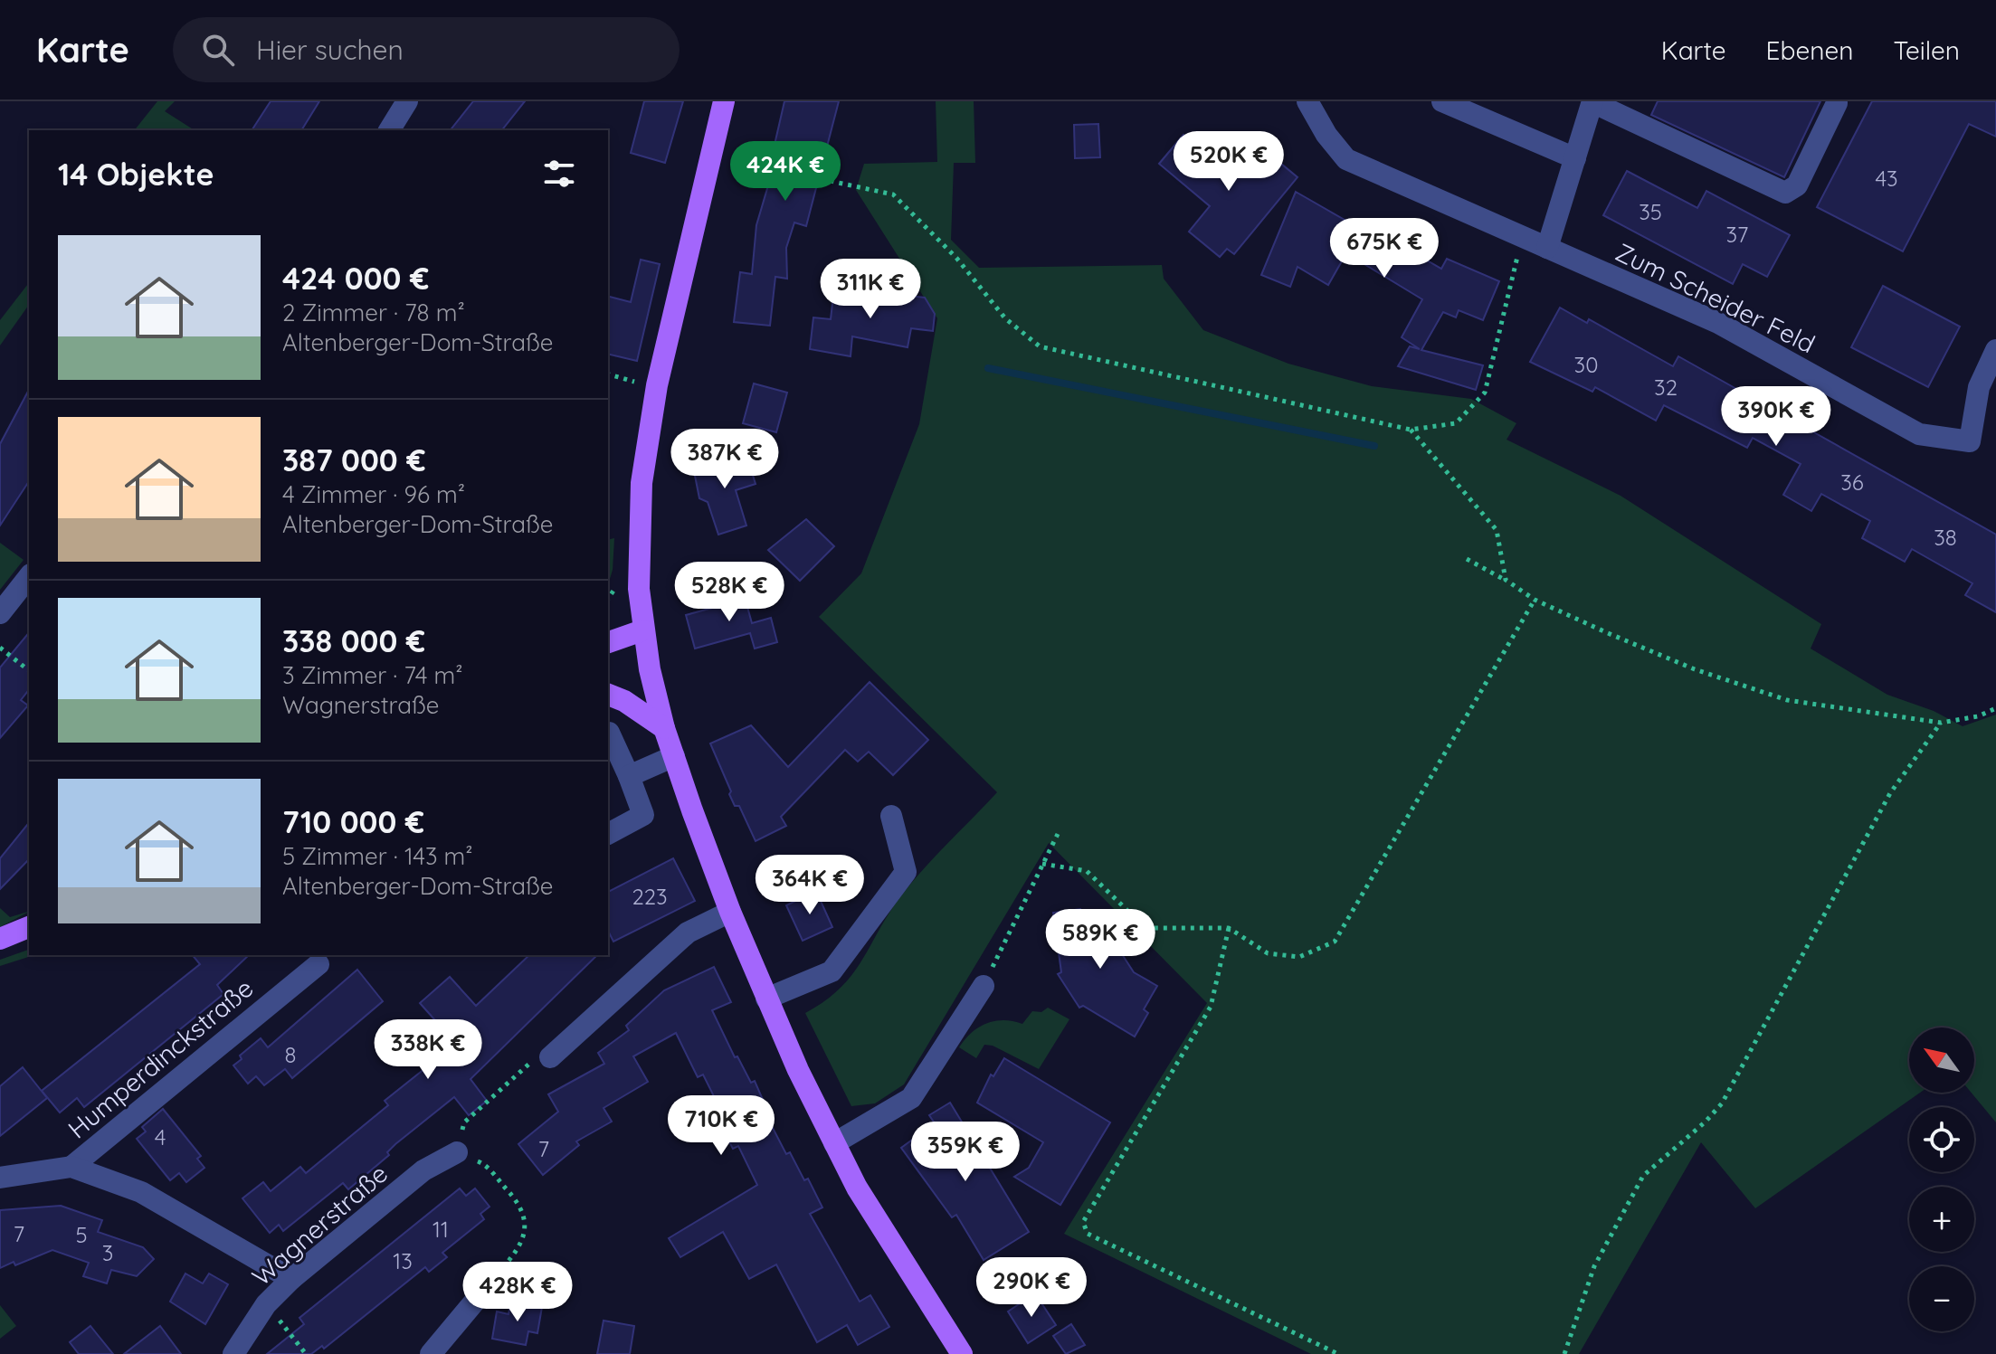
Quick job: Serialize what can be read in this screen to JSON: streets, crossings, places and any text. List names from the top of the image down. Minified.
{"streets":{"street":["Zum Scheider Feld","Humperdinckstraße","Wagnerstraße"]},"crossings":[["Humperdinckstraße","Wagnerstraße"]],"house_numbers":["43","35","37","30","32","36","38","223","8","4","7","11","7","5","3","13"],"north":"top left","page":{"header":"Karte","search":"Hier suchen","nav":["Karte","Ebenen","Teilen"],"heading":"14 Objekte","price":["520K €","424K €","675K €","311K €","390K €","387K €","528K €","364K €","589K €","338K €","710K €","359K €","290K €","428K €"],"list":[{"name":"424 000 €","note":"2 Zimmer · 78 m² · Altenberger-Dom-Straße"},{"name":"387 000 €","note":"4 Zimmer · 96 m² · Altenberger-Dom-Straße"},{"name":"338 000 €","note":"3 Zimmer · 74 m² · Wagnerstraße"},{"name":"710 000 €","note":"5 Zimmer · 143 m² · Altenberger-Dom-Straße"}],"map_buttons":["+","−"]}}
